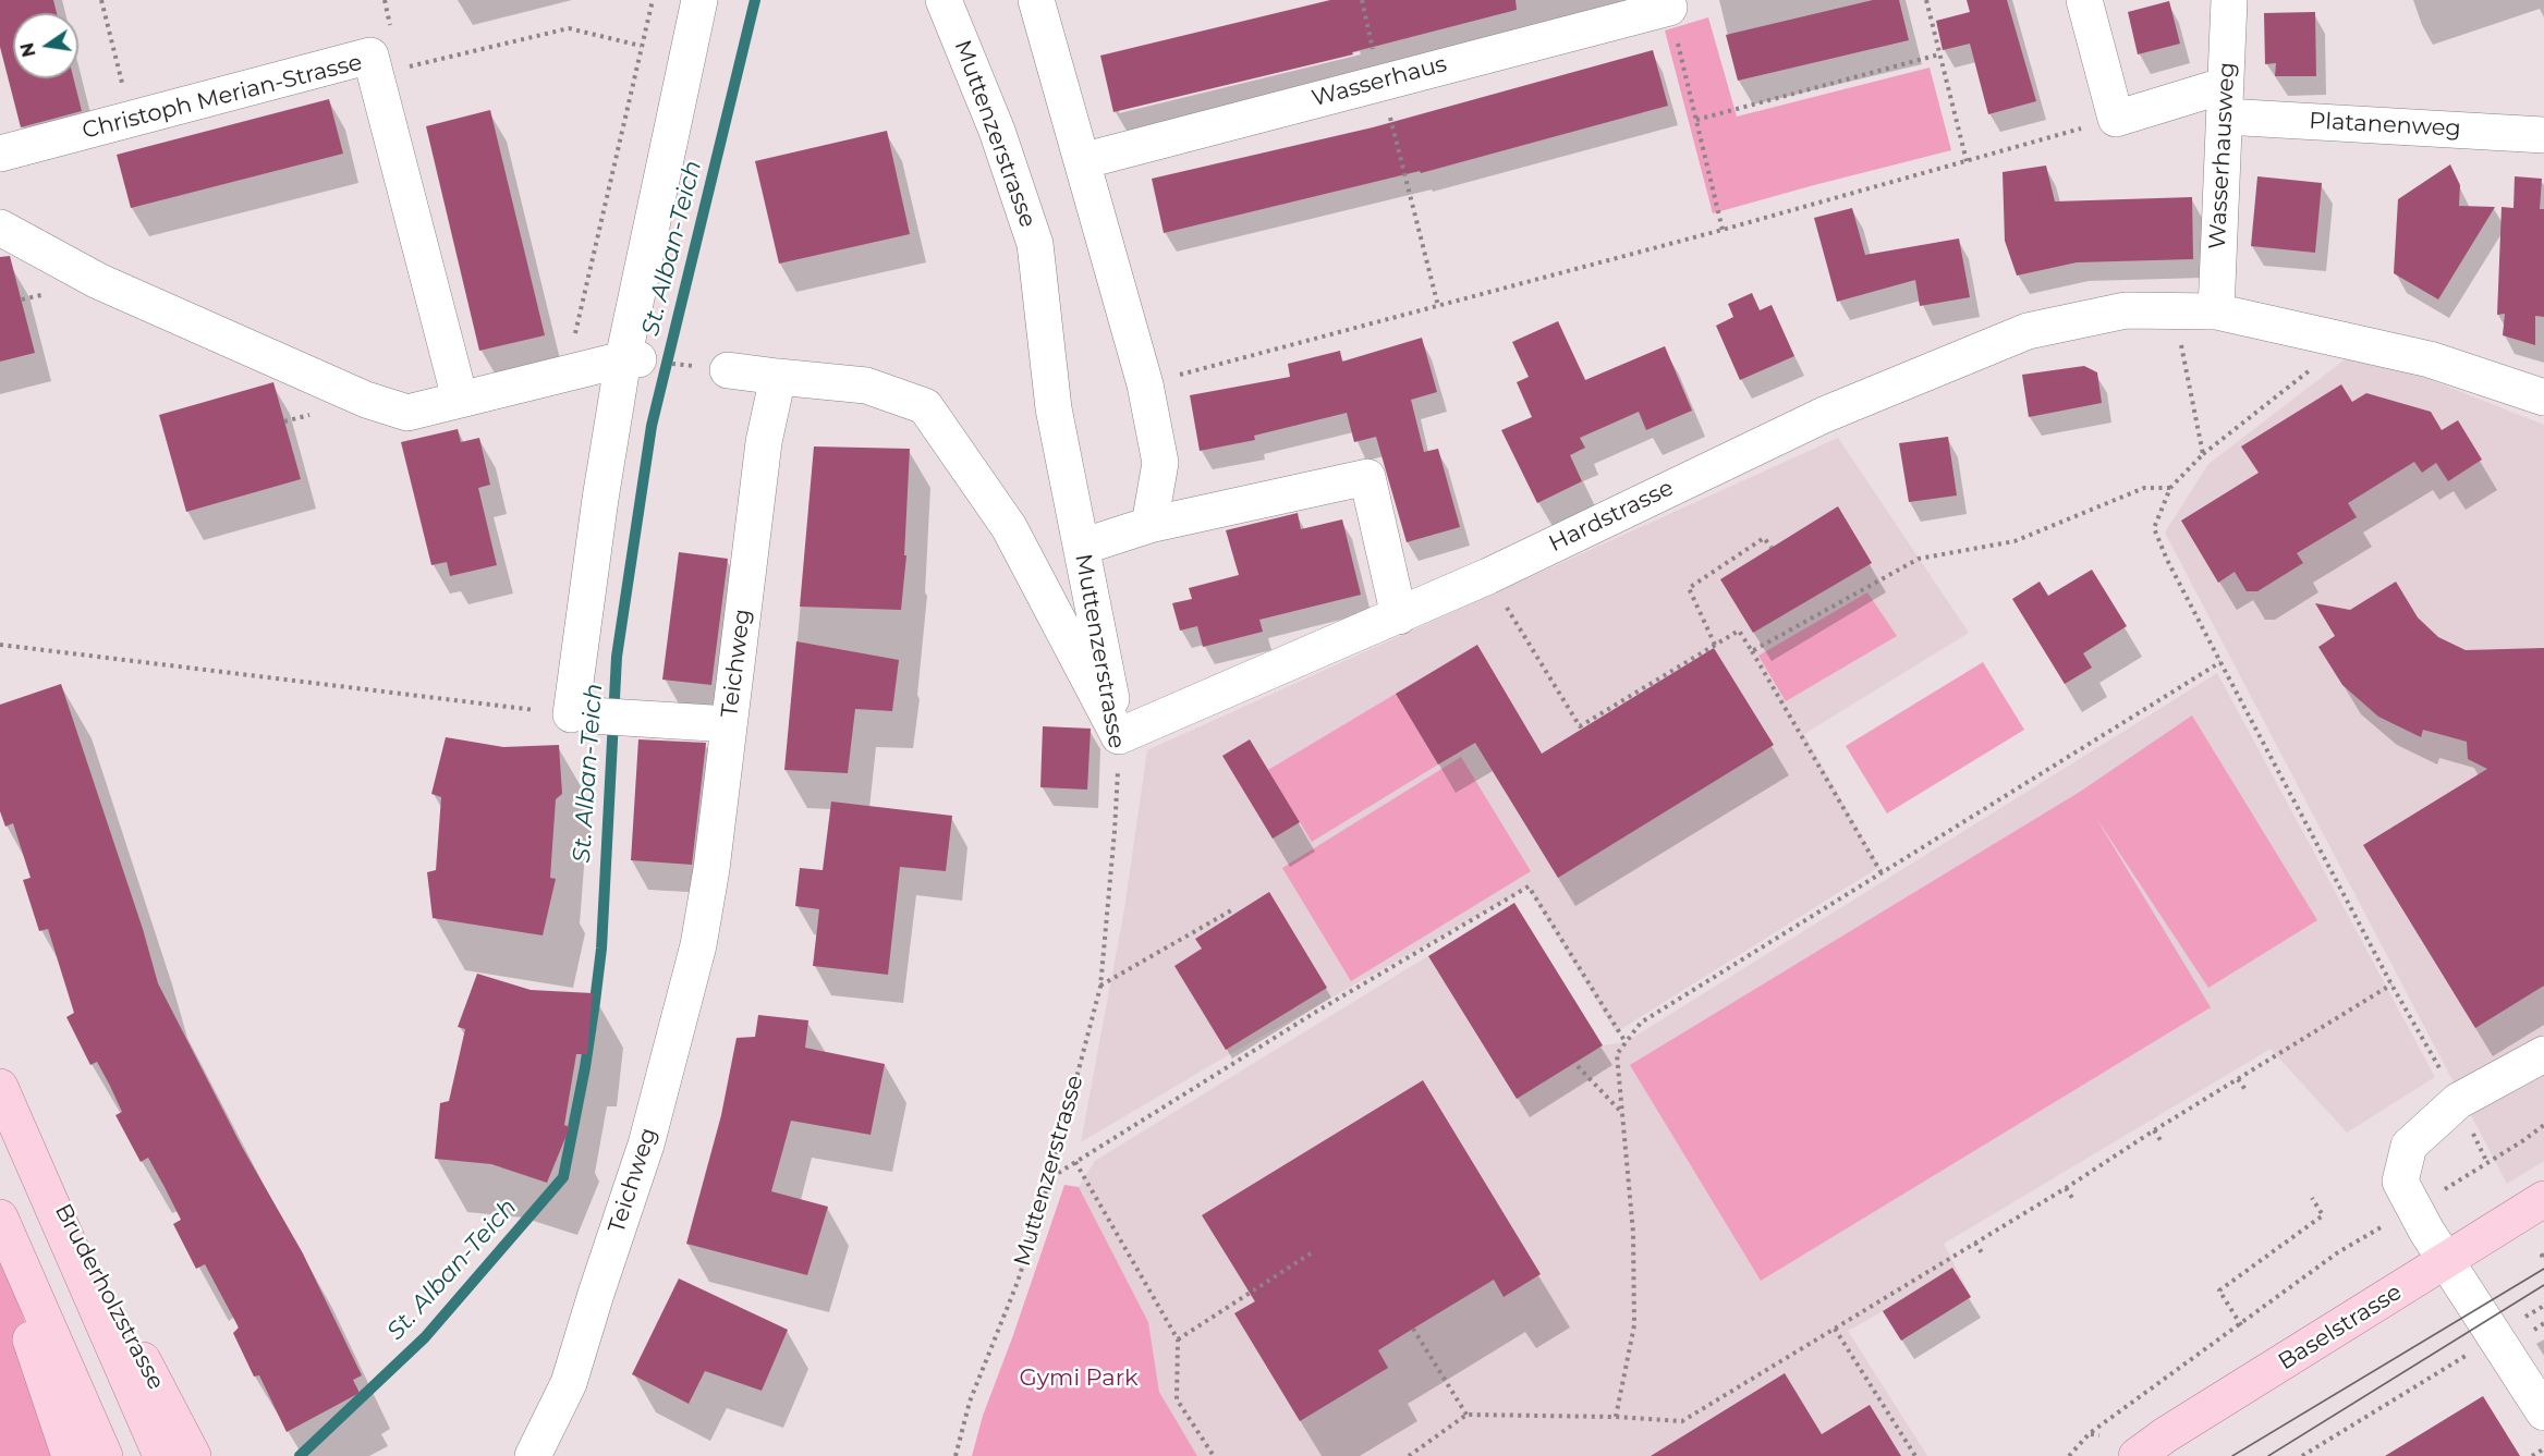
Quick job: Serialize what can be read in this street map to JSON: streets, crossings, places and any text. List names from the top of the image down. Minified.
{"streets":{"main road":["Bruderholzstrasse","Baselstrasse"],"street":["Wasserhaus","Christoph Merian-Strasse","Platanenweg","Muttenzerstrasse","Wasserhausweg","Hardstrasse","Teichweg"]},"crossings":[["Platanenweg","Wasserhausweg"],["Muttenzerstrasse","Hardstrasse"],["Wasserhausweg","Hardstrasse"]],"water":["St. Alban-Teich"],"parks":["Gymi Park"],"north":"left"}
